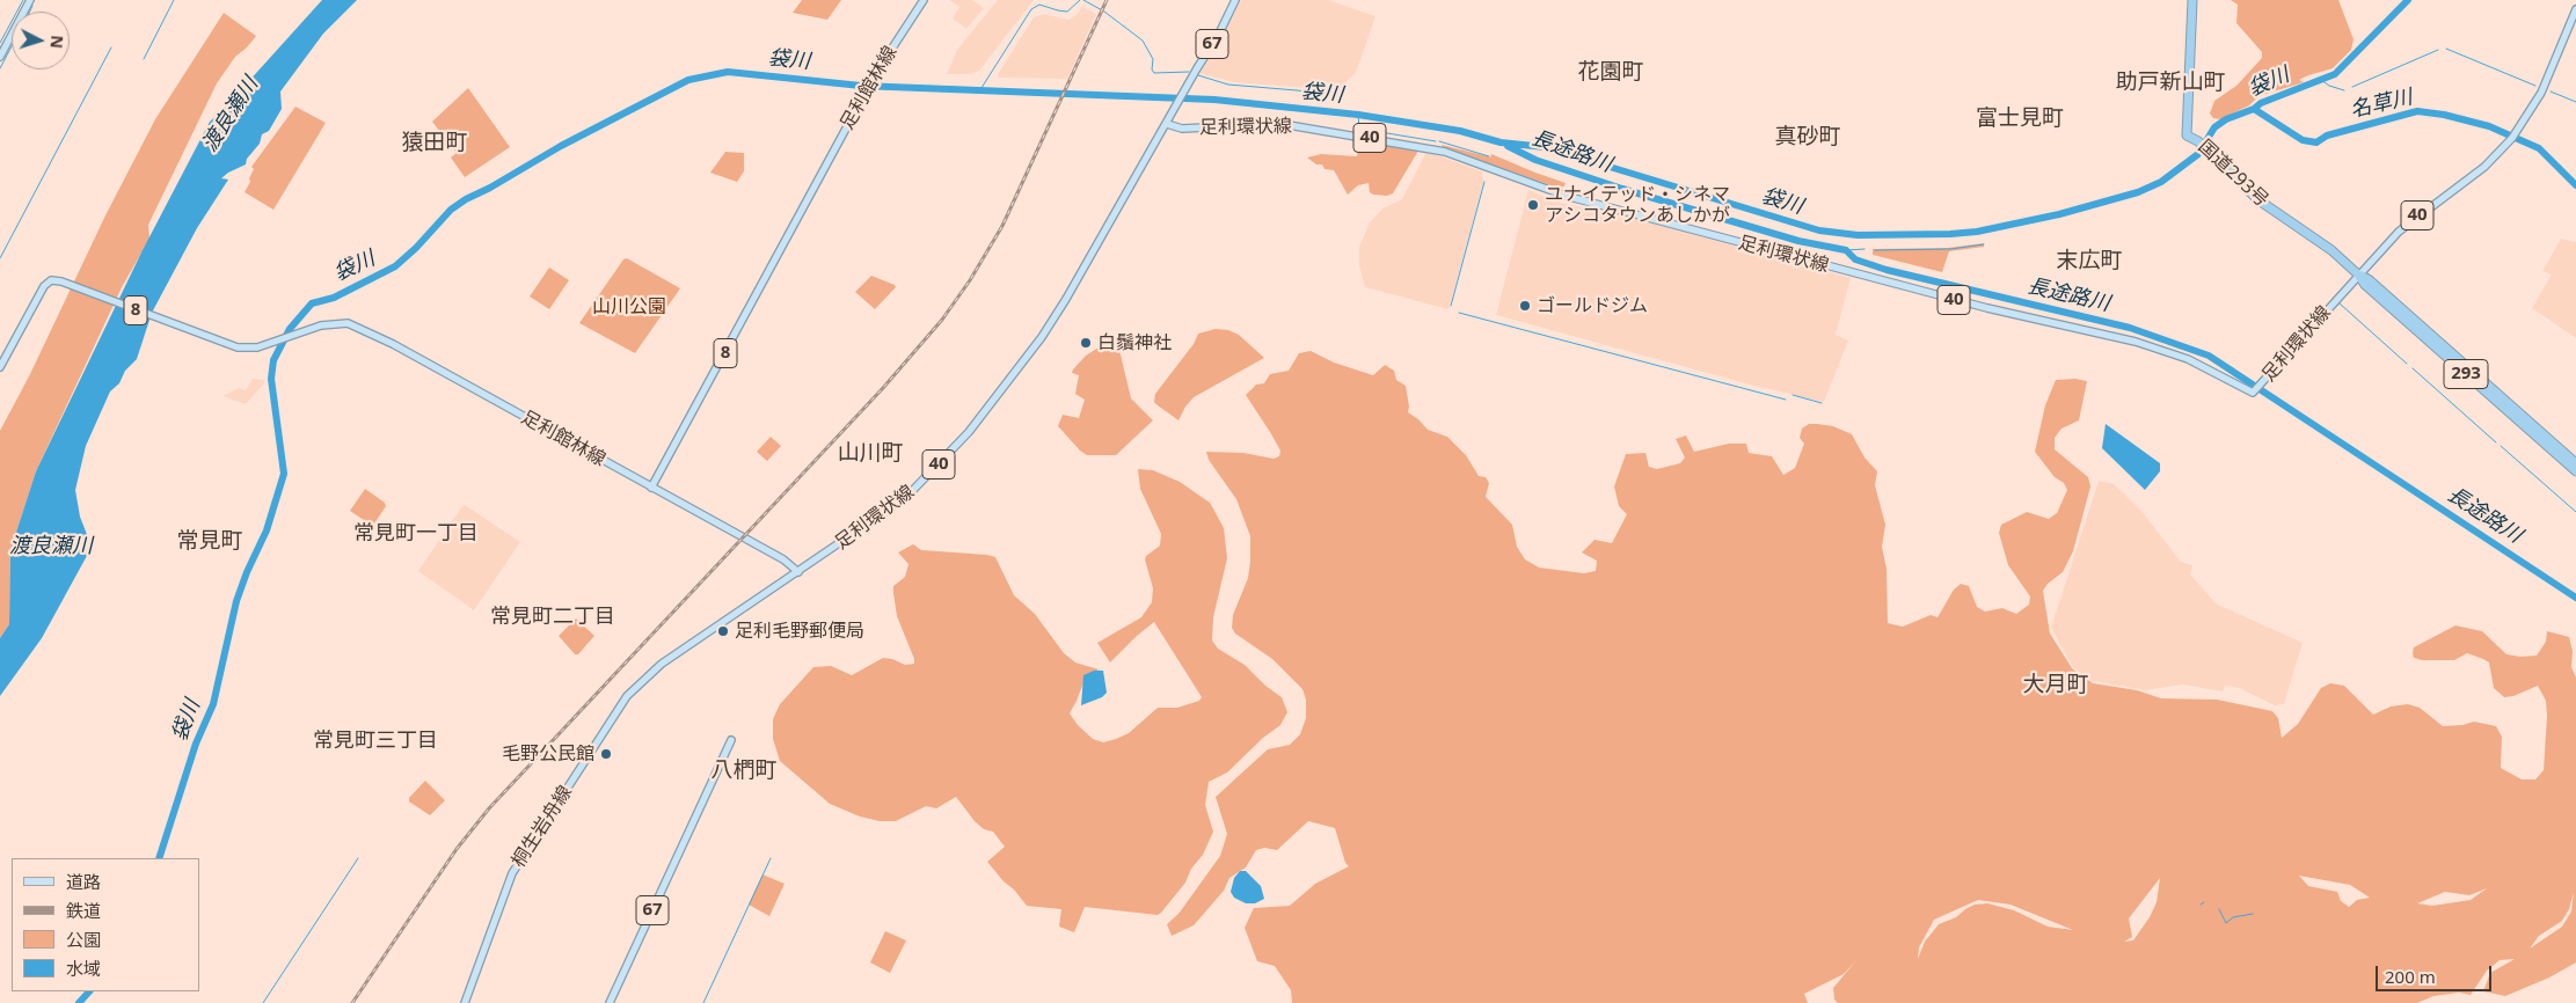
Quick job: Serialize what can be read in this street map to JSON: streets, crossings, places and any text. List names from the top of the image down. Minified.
{"streets":{"highway":["国道293号","293"],"main road":["67","足利館林線","足利環状線","40","8","桐生岩舟線"]},"crossings":[["67","足利環状線"],["足利環状線","国道293号"],["足利環状線","桐生岩舟線"]],"districts":["花園町","助戸新山町","富士見町","真砂町","猿田町","末広町","山川町","常見町一丁目","常見町","常見町二丁目","大月町","常見町三丁目","八椚町"],"water":["袋川","名草川","渡良瀬川","長途路川"],"parks":["山川公園"],"places":["ユナイテッド・シネマ アシコタウンあしかが","ゴールドジム","白鬚神社","足利毛野郵便局","毛野公民館"],"legend":["道路","鉄道","公園","水域"],"scale_bar":"200 m","north":"right"}
